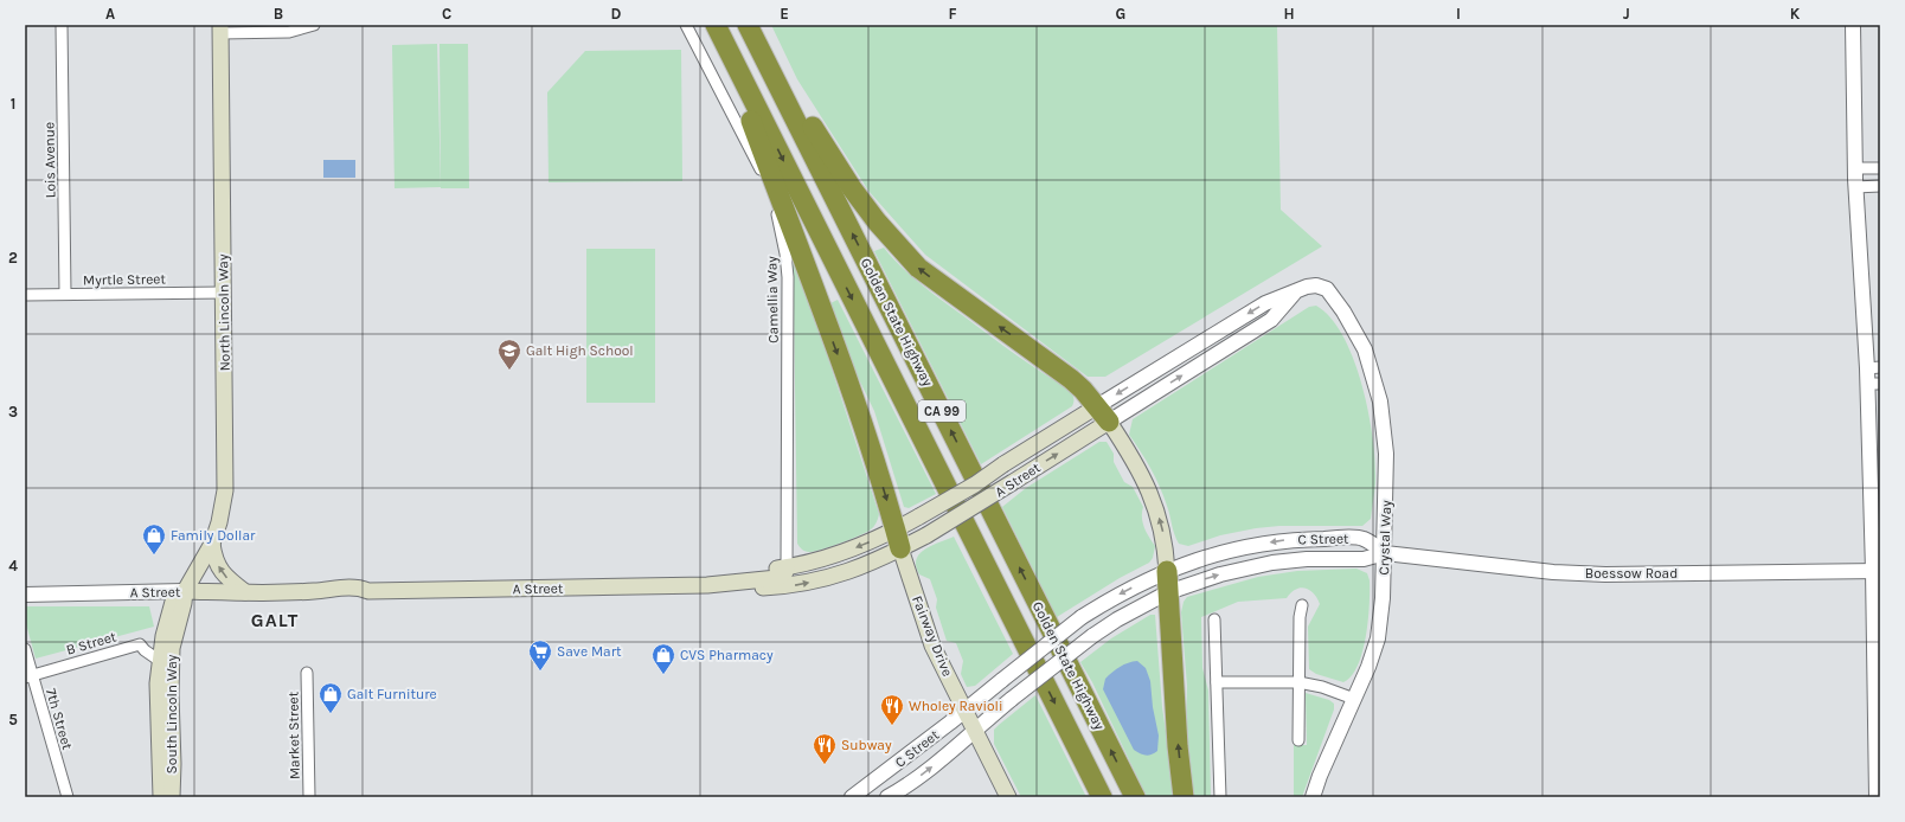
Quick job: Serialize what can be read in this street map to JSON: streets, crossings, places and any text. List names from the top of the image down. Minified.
{"streets":{"highway":["Golden State Highway","CA 99"],"main road":["North Lincoln Way","A Street","Fairway Drive","South Lincoln Way"],"street":["Lois Avenue","Myrtle Street","Camellia Way","Crystal Way","C Street","Boessow Road","B Street","7th Street","Market Street"]},"crossings":[["Lois Avenue","Myrtle Street"],["Myrtle Street","North Lincoln Way"],["Camellia Way","A Street"],["North Lincoln Way","A Street"],["North Lincoln Way","South Lincoln Way"],["A Street","Crystal Way"],["A Street","Fairway Drive"],["A Street","South Lincoln Way"],["Crystal Way","C Street"],["Crystal Way","Boessow Road"],["C Street","Boessow Road"],["C Street","Fairway Drive"],["B Street","South Lincoln Way"],["B Street","7th Street"]],"districts":["GALT"],"places":{"school or university":["Galt High School"],"shop":["Family Dollar","CVS Pharmacy","Galt Furniture"],"supermarket":["Save Mart"],"restaurant":["Wholey Ravioli","Subway"]},"grid":{"columns":["A","B","C","D","E","F","G","H","I","J","K"],"rows":["1","2","3","4","5"]}}
